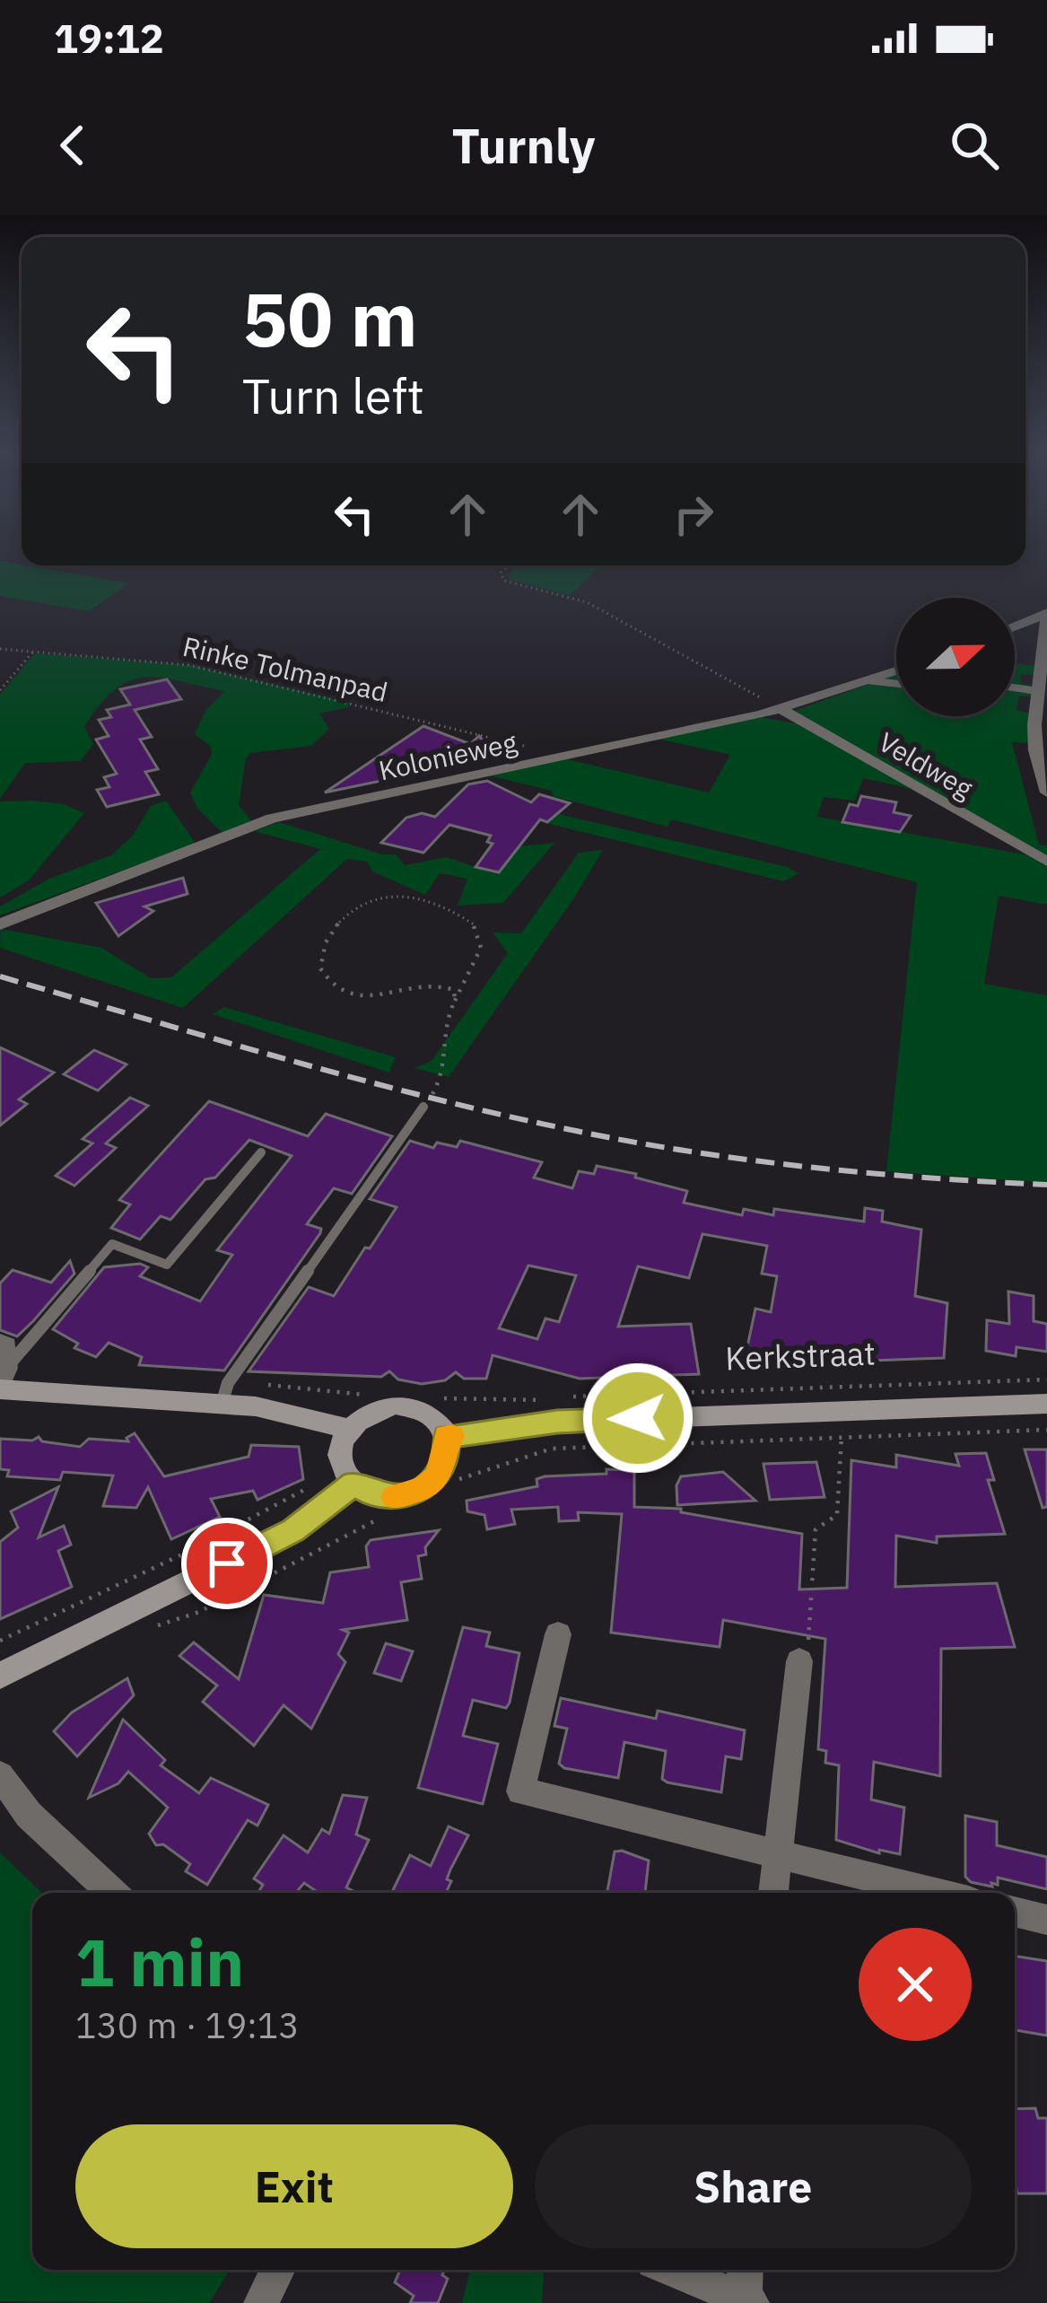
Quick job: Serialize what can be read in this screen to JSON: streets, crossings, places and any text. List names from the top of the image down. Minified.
{"streets":{"main road":["Kerkstraat"],"street":["Kolonieweg","Veldweg"],"path":["Rinke Tolmanpad"]},"crossings":[["Rinke Tolmanpad","Kolonieweg"],["Kolonieweg","Veldweg"]],"north":"right","page":{"status":"19:12","header":"Turnly","turn":["50 m","Turn left"],"heading":["1 min","130 m · 19:13"],"buttons":["Exit","Share"]}}
